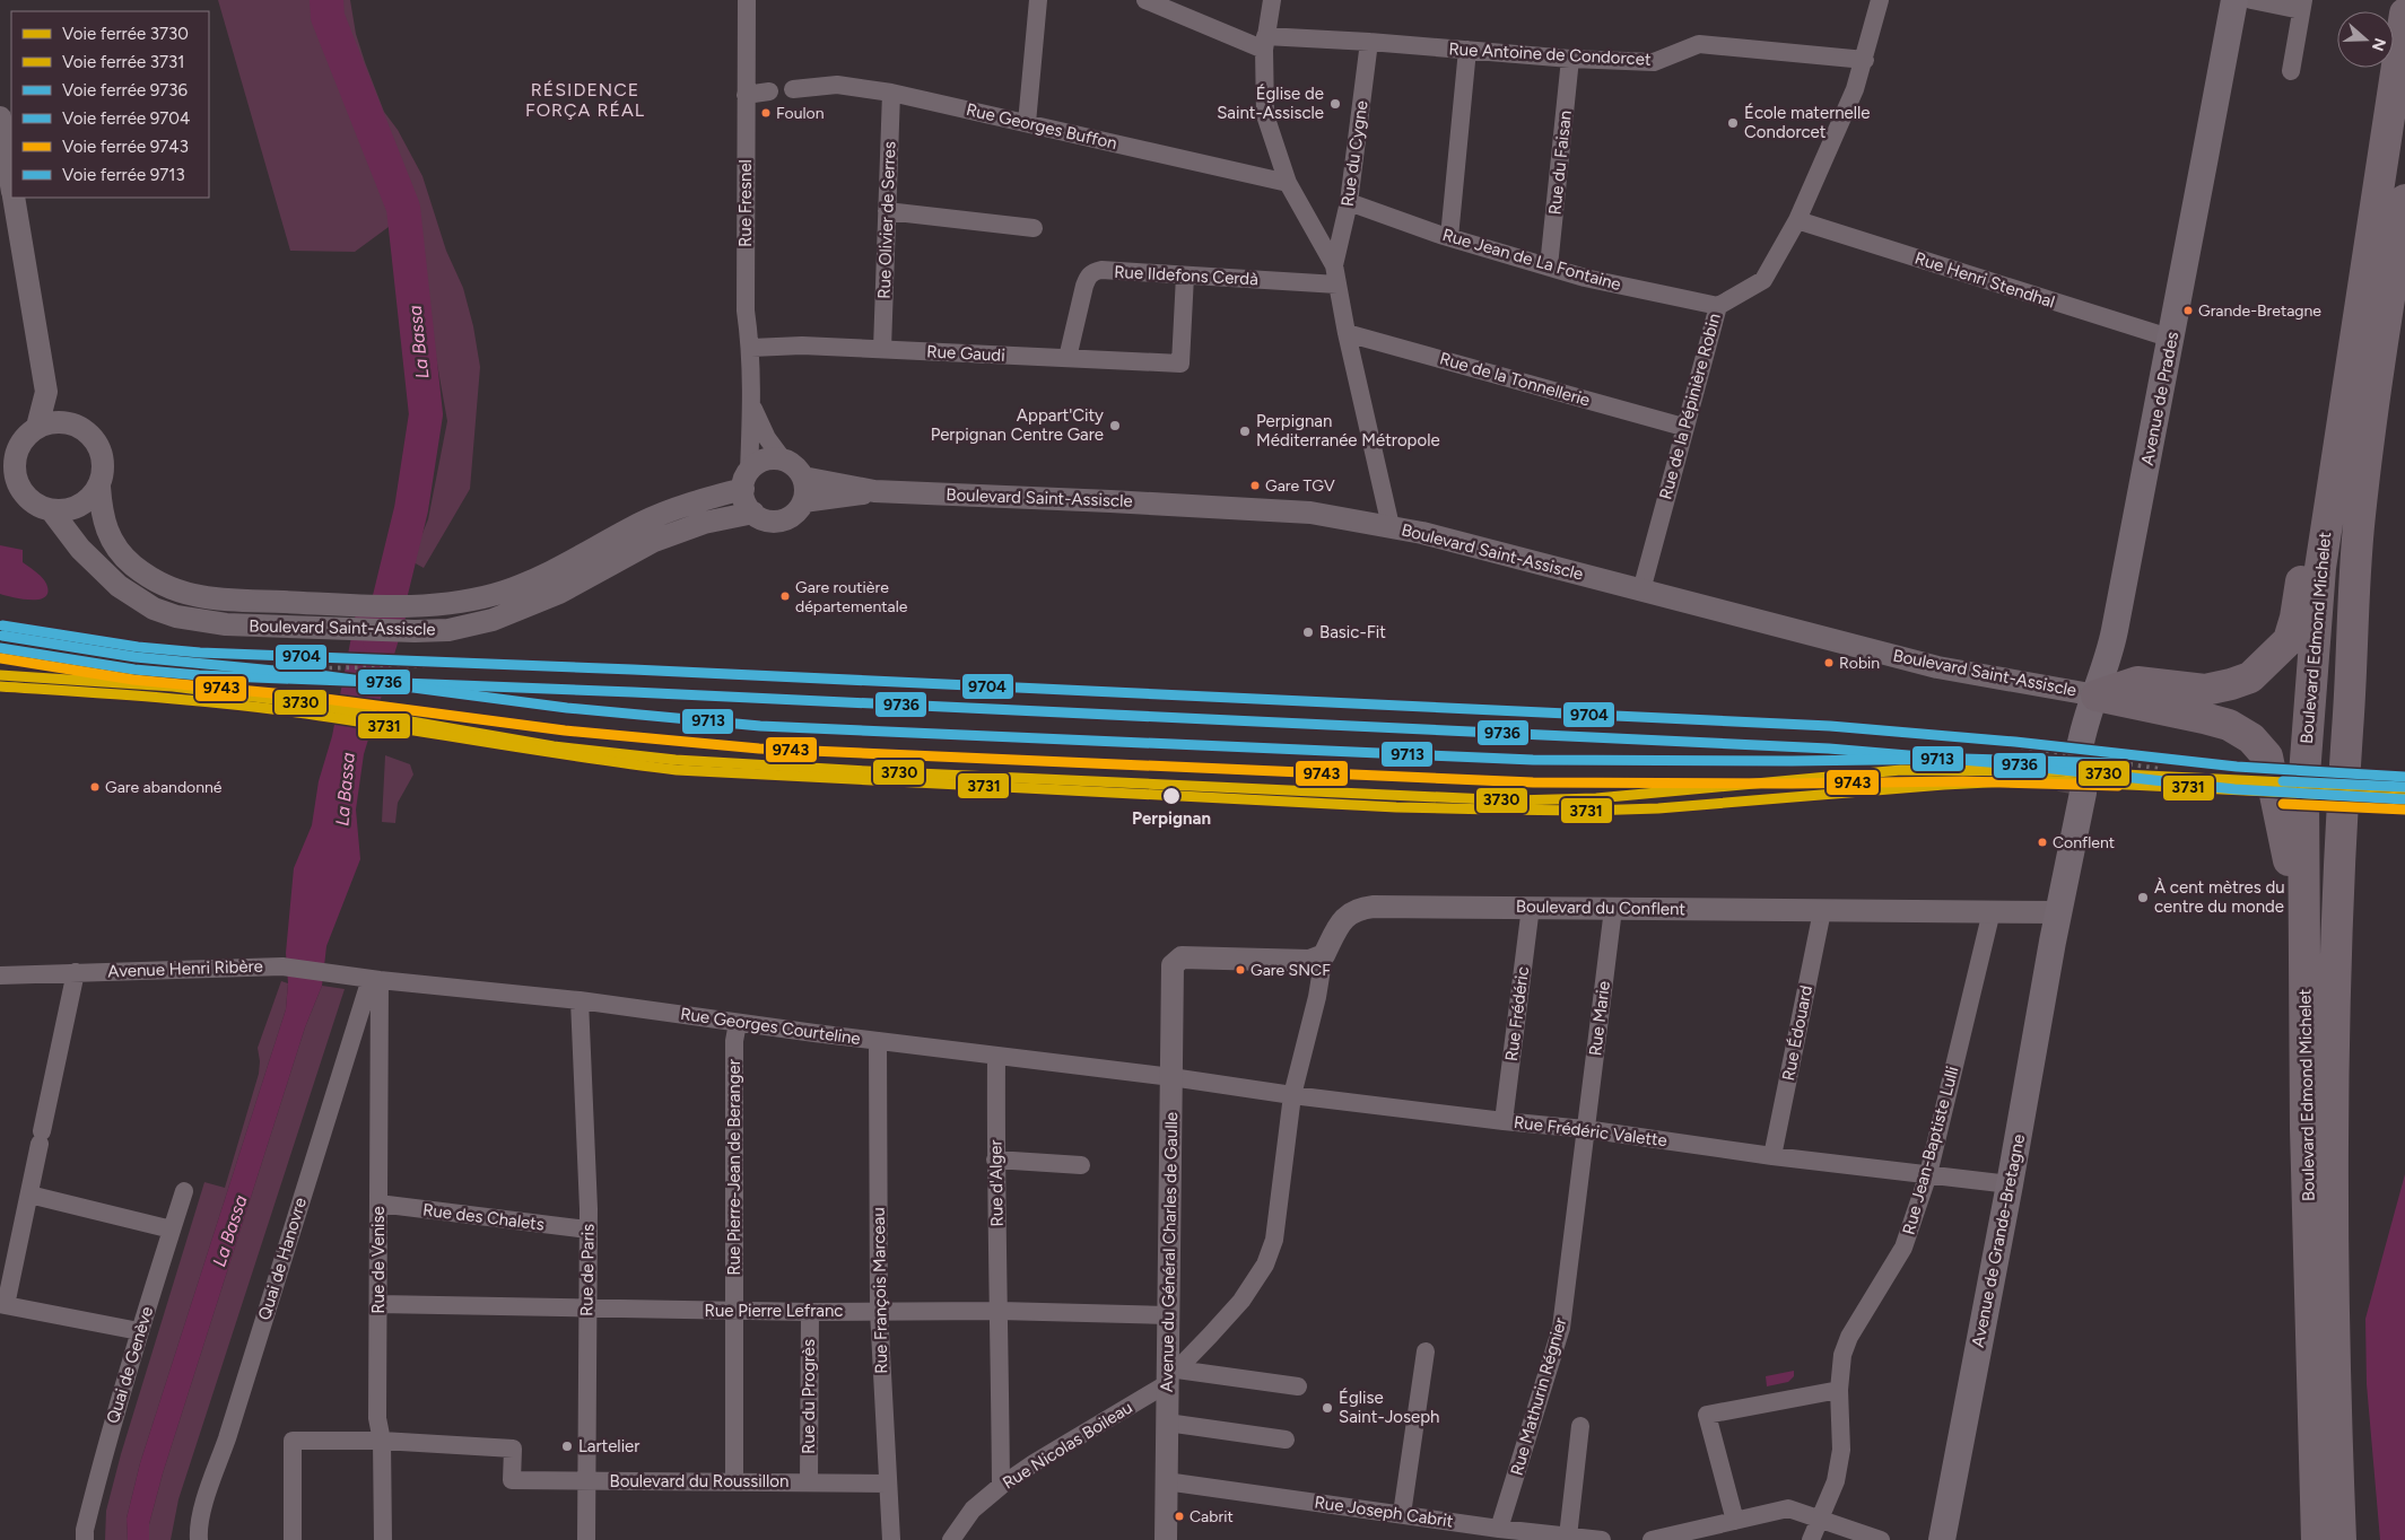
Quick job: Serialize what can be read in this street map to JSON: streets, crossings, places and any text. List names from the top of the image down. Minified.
{"streets":{"highway":["Boulevard Edmond Michelet"],"main road":["Avenue de Prades","Avenue de Grande-Bretagne"],"street":["Rue Antoine de Condorcet","Rue Georges Buffon","Rue du Cygne","Rue du Faisan","Rue Fresnel","Rue Olivier de Serres","Rue Jean de La Fontaine","Rue Ildefons Cerdà","Rue Henri Stendhal","Rue Gaudi","Rue de la Tonnellerie","Rue de la Pépinière Robin","Boulevard Saint-Assiscle","Boulevard du Conflent","Avenue Henri Ribère","Rue Frédéric","Rue Marie","Rue Georges Courteline","Rue Édouard","Rue Frédéric Valette","Rue Jean-Baptiste Lulli","Rue Pierre-Jean de Beranger","Rue d'Alger","Rue des Chalets","Avenue du Général Charles de Gaulle","Quai de Hanovre","Rue de Venise","Rue de Paris","Rue François Marceau","Rue Pierre Lefranc","Quai de Genève","Rue du Progrès","Rue Mathurin Régnier","Rue Nicolas Boileau","Boulevard du Roussillon","Rue Joseph Cabrit"]},"crossings":[["Rue Antoine de Condorcet","Rue du Cygne"],["Rue Antoine de Condorcet","Rue du Faisan"],["Rue Antoine de Condorcet","Rue de la Pépinière Robin"],["Rue Georges Buffon","Rue Olivier de Serres"],["Rue du Cygne","Rue Jean de La Fontaine"],["Rue du Faisan","Rue Jean de La Fontaine"],["Rue Fresnel","Rue Gaudi"],["Rue Fresnel","Boulevard Saint-Assiscle"],["Rue Olivier de Serres","Rue Gaudi"],["Rue Jean de La Fontaine","Rue de la Pépinière Robin"],["Rue Ildefons Cerdà","Rue Gaudi"],["Rue Henri Stendhal","Avenue de Prades"],["Rue Henri Stendhal","Rue de la Pépinière Robin"],["Rue de la Tonnellerie","Rue de la Pépinière Robin"],["Avenue de Prades","Boulevard Saint-Assiscle"],["Rue de la Pépinière Robin","Boulevard Saint-Assiscle"],["Boulevard du Conflent","Rue Frédéric"],["Boulevard du Conflent","Rue Marie"],["Boulevard du Conflent","Rue Édouard"],["Boulevard du Conflent","Rue Jean-Baptiste Lulli"],["Boulevard du Conflent","Avenue de Grande-Bretagne"],["Boulevard du Conflent","Avenue du Général Charles de Gaulle"],["Boulevard du Conflent","Rue Nicolas Boileau"],["Avenue Henri Ribère","Rue Georges Courteline"],["Avenue Henri Ribère","Quai de Hanovre"],["Avenue Henri Ribère","Rue de Venise"],["Rue Frédéric","Rue Frédéric Valette"],["Rue Marie","Rue Frédéric Valette"],["Rue Marie","Rue Mathurin Régnier"],["Rue Georges Courteline","Rue Frédéric Valette"],["Rue Georges Courteline","Rue Pierre-Jean de Beranger"],["Rue Georges Courteline","Rue d'Alger"],["Rue Georges Courteline","Avenue du Général Charles de Gaulle"],["Rue Georges Courteline","Quai de Hanovre"],["Rue Georges Courteline","Rue de Venise"],["Rue Georges Courteline","Rue de Paris"],["Rue Georges Courteline","Rue François Marceau"],["Rue Édouard","Rue Frédéric Valette"],["Rue Frédéric Valette","Rue Jean-Baptiste Lulli"],["Rue Frédéric Valette","Avenue de Grande-Bretagne"],["Rue Frédéric Valette","Avenue du Général Charles de Gaulle"],["Rue Frédéric Valette","Rue Mathurin Régnier"],["Rue Frédéric Valette","Rue Nicolas Boileau"],["Rue Pierre-Jean de Beranger","Rue Pierre Lefranc"],["Rue Pierre-Jean de Beranger","Boulevard du Roussillon"],["Rue d'Alger","Rue Pierre Lefranc"],["Rue d'Alger","Rue Nicolas Boileau"],["Rue des Chalets","Rue de Venise"],["Rue des Chalets","Rue de Paris"],["Avenue du Général Charles de Gaulle","Rue Pierre Lefranc"],["Avenue du Général Charles de Gaulle","Rue Nicolas Boileau"],["Avenue du Général Charles de Gaulle","Rue Joseph Cabrit"],["Quai de Hanovre","Rue de Venise"],["Rue de Venise","Rue Pierre Lefranc"],["Rue de Venise","Boulevard du Roussillon"],["Rue de Paris","Rue Pierre Lefranc"],["Rue de Paris","Boulevard du Roussillon"],["Rue François Marceau","Rue Pierre Lefranc"],["Rue François Marceau","Boulevard du Roussillon"],["Rue Pierre Lefranc","Rue du Progrès"],["Rue du Progrès","Boulevard du Roussillon"],["Rue Mathurin Régnier","Rue Joseph Cabrit"]],"districts":["RÉSIDENCE FORÇA RÉAL"],"water":["La Bassa"],"places":["Église de Saint-Assiscle","Foulon","École maternelle Condorcet","Grande-Bretagne","Appart'City Perpignan Centre Gare","Perpignan Méditerranée Métropole","Gare TGV","Gare routière départementale","Basic-Fit","Robin","Gare abandonné","Perpignan","Conflent","À cent mètres du centre du monde","Gare SNCF","Église Saint-Joseph","Lartelier","Cabrit"],"lines":["rail line 9704","rail line 9713","rail line 9736","rail line 9743","rail line 3730","rail line 3731"],"legend":["Voie ferrée 3730","Voie ferrée 3731","Voie ferrée 9736","Voie ferrée 9704","Voie ferrée 9743","Voie ferrée 9713"],"north":"right"}
